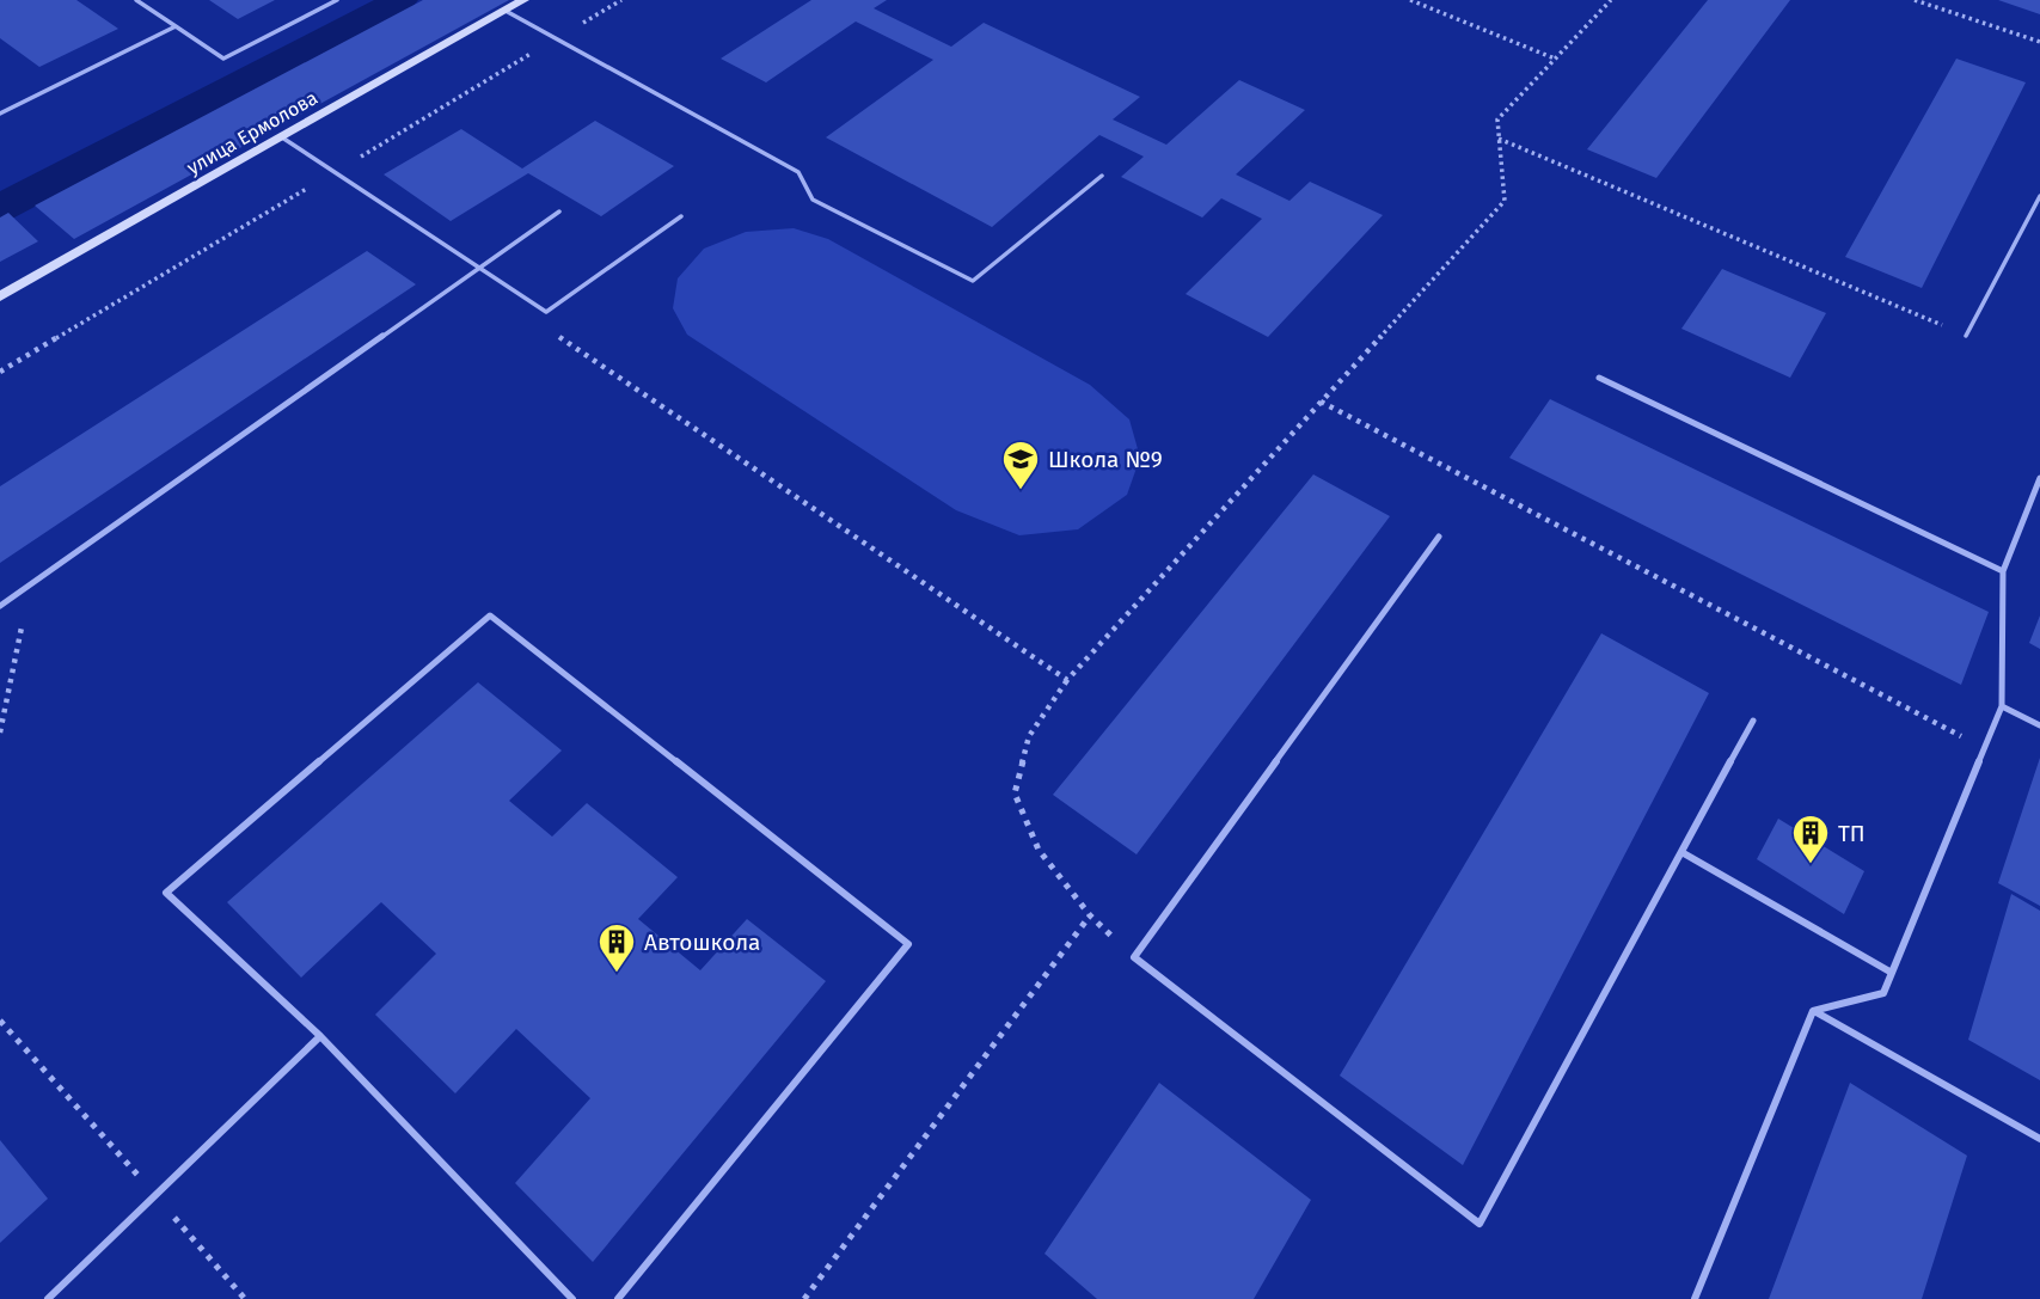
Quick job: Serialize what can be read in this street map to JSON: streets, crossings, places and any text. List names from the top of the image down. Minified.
{"streets":{"street":["улица Ермолова"]},"places":{"school or university":["Школа №9"],"building":["ТП","Автошкола"]}}
